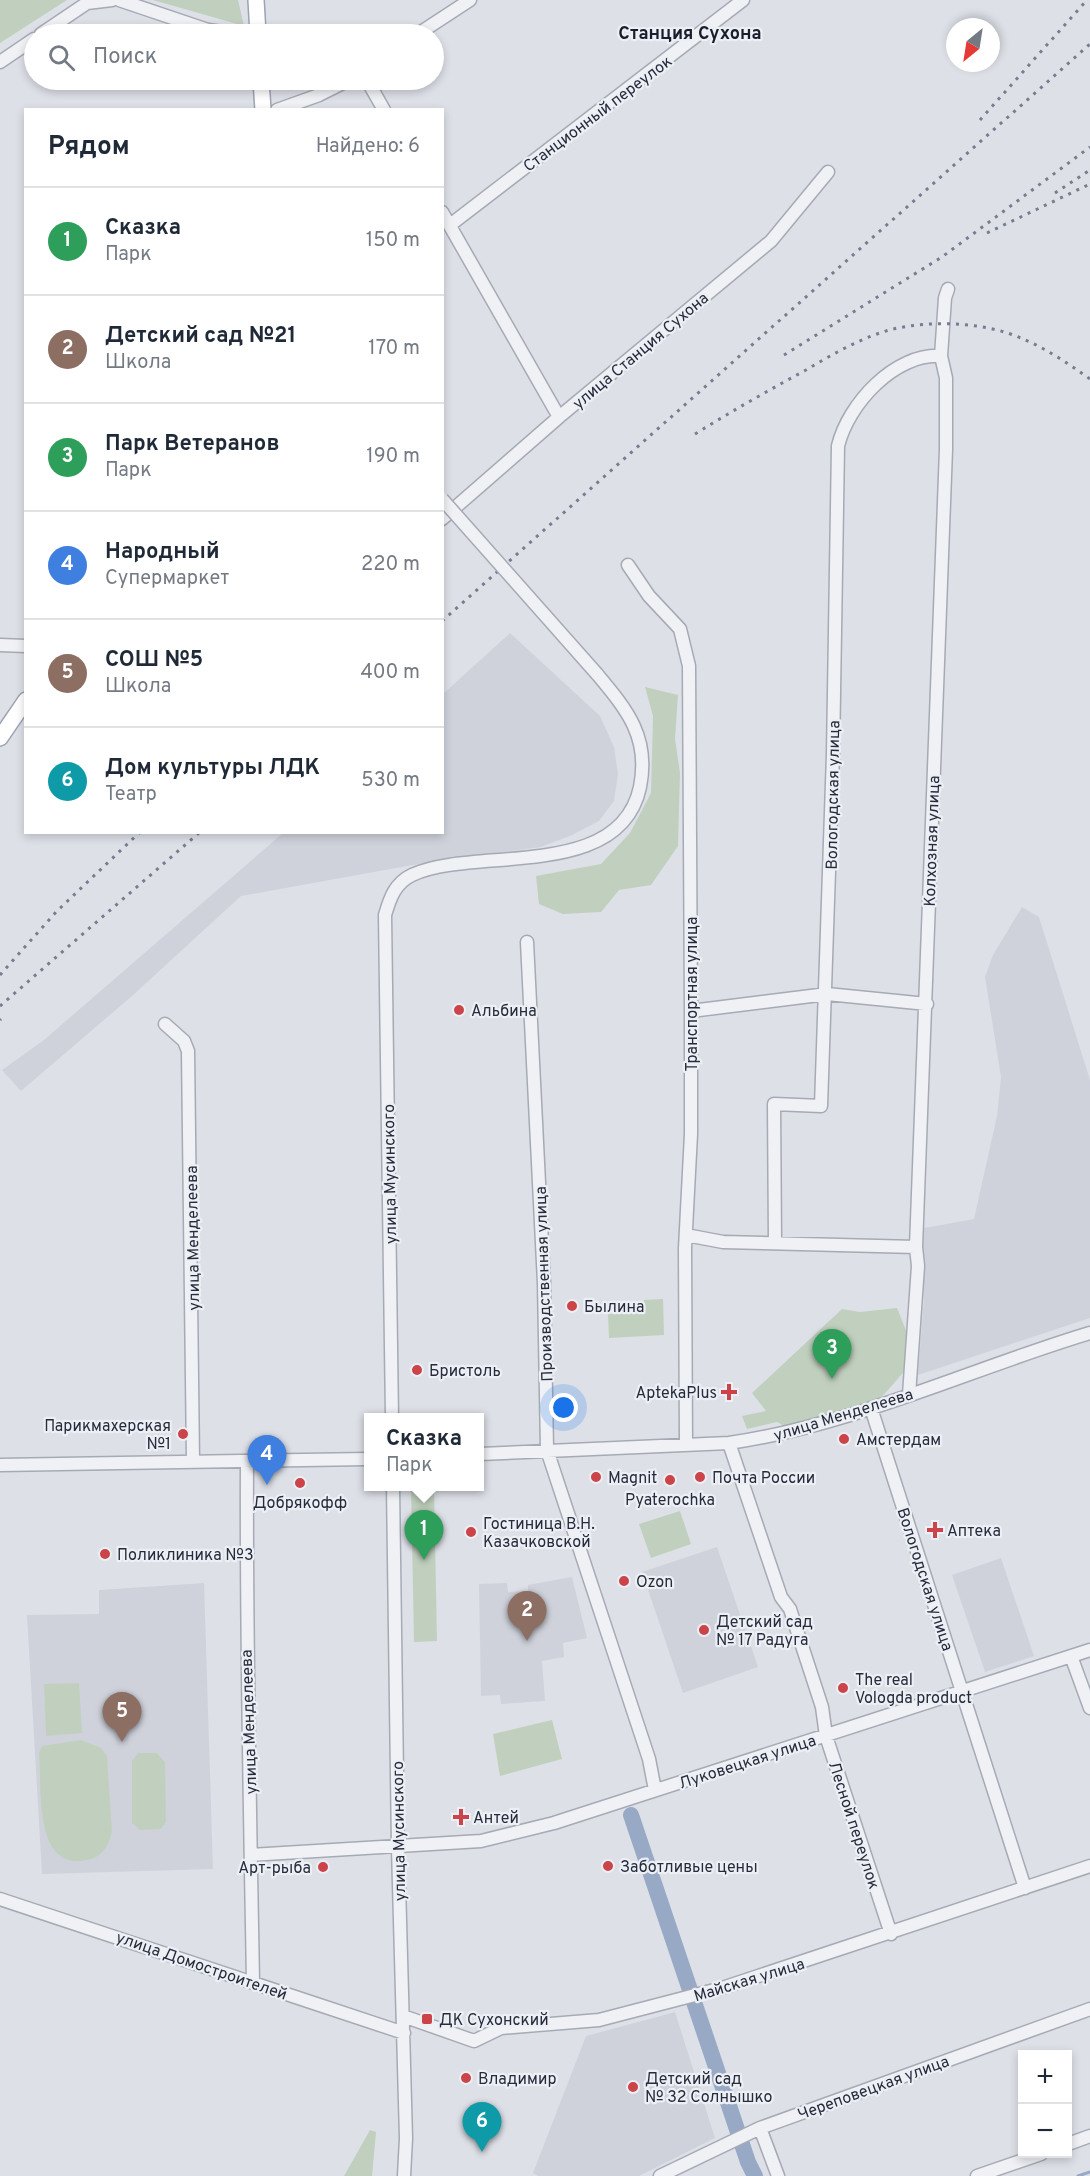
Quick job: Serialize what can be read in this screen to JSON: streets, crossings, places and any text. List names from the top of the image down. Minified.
{"streets":{"street":["Станционный переулок","улица Станция Сухона","Вологодская улица","Колхозная улица","Транспортная улица","улица Мусинского","улица Менделеева","Производственная улица","Луковецкая улица","Лесной переулок","улица Домостроителей","Майская улица","Череповецкая улица"]},"crossings":[["Вологодская улица","Колхозная улица"],["Вологодская улица","улица Менделеева"],["Вологодская улица","Луковецкая улица"],["Вологодская улица","Майская улица"],["Колхозная улица","улица Менделеева"],["Транспортная улица","улица Менделеева"],["улица Мусинского","Луковецкая улица"],["улица Мусинского","улица Домостроителей"],["улица Мусинского","Майская улица"],["улица Менделеева","Производственная улица"],["улица Менделеева","Луковецкая улица"],["улица Менделеева","Лесной переулок"],["улица Менделеева","улица Домостроителей"],["Производственная улица","Луковецкая улица"],["Луковецкая улица","Лесной переулок"],["Лесной переулок","Майская улица"]],"districts":["Станция Сухона"],"places":{"other":["Альбина","Былина","Бристоль","Парикмахерская №1","Амстердам","Magnit","Почта России","Pyaterochka","Добрякофф","Гостиница В.Н. Казачковской","Поликлиника №3","Ozon","Детский сад № 17 Радуга","The real Vologda product","Заботливые цены","Арт-рыба","Владимир","Детский сад № 32 Солнышко"],"health":["AptekaPlus","Аптека","Антей"],"transit":["ДК Сухонский"]},"north":"bottom left","page":{"search":"Поиск","heading":["Рядом","Найдено: 6"],"list":[{"mark":"1","name":"Сказка","note":"Парк","value":"150 m"},{"mark":"2","name":"Детский сад №21","note":"Школа","value":"170 m"},{"mark":"3","name":"Парк Ветеранов","note":"Парк","value":"190 m"},{"mark":"4","name":"Народный","note":"Супермаркет","value":"220 m"},{"mark":"5","name":"СОШ №5","note":"Школа","value":"400 m"},{"mark":"6","name":"Дом культуры ЛДК","note":"Театр","value":"530 m"}],"pins":["3","4","1","2","5","6"],"popup":["Сказка","Парк"],"map_buttons":["+","−"]}}
